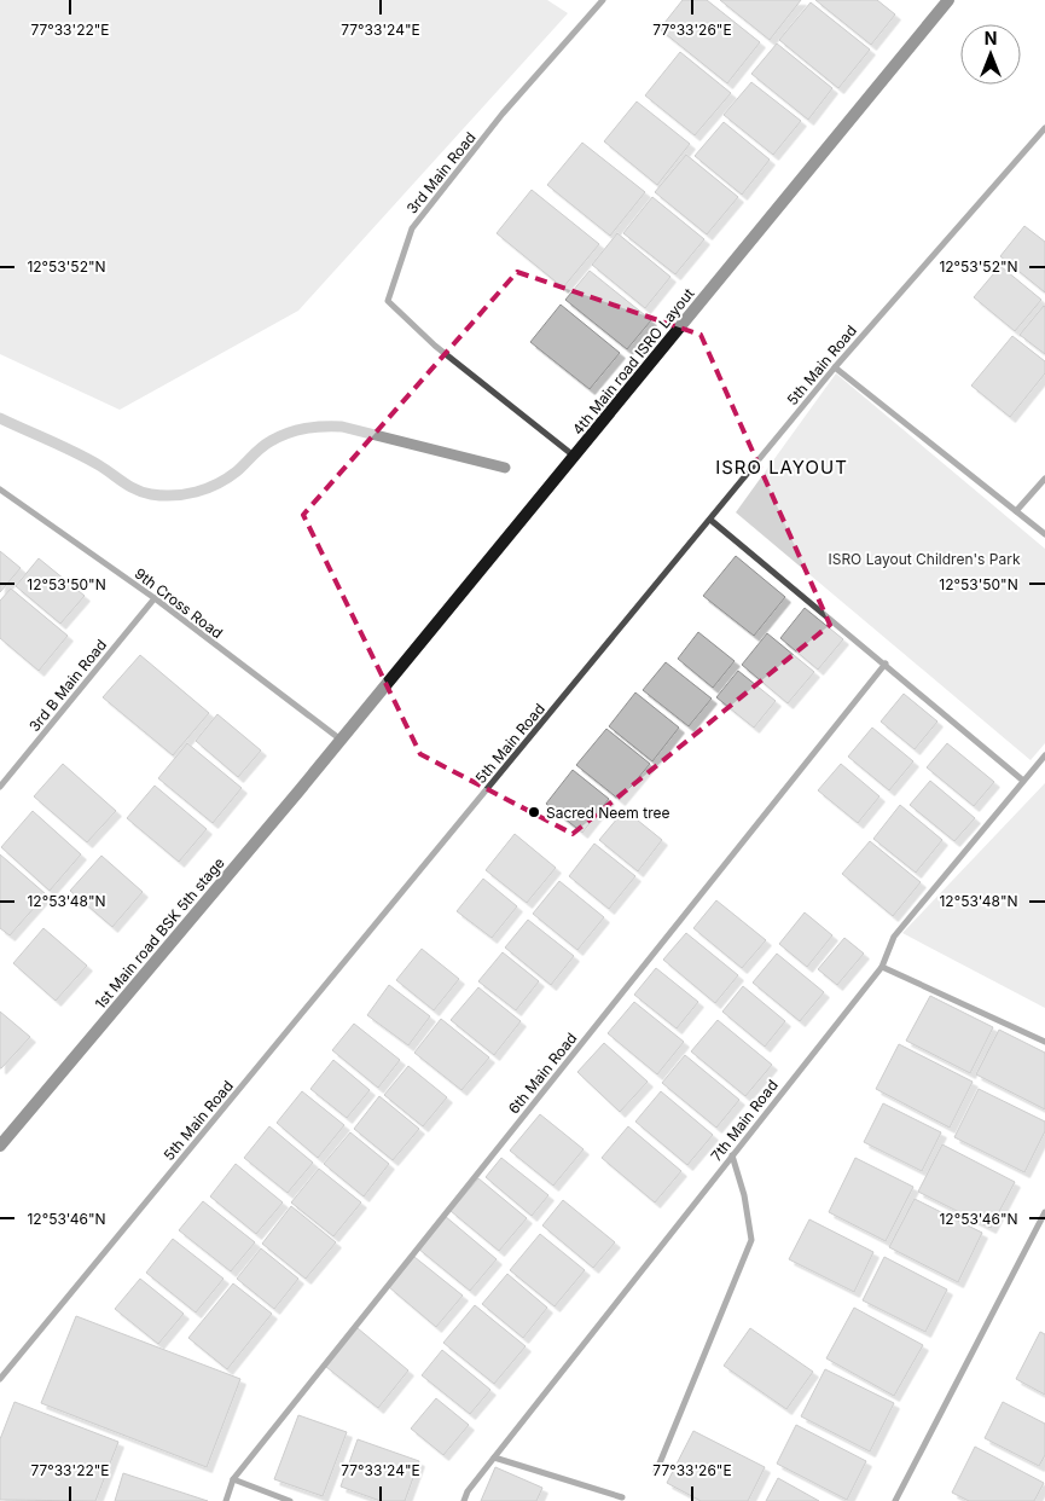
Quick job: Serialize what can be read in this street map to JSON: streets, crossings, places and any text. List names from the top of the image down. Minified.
{"streets":{"street":["3rd Main Road","4th Main road ISRO Layout","5th Main Road","9th Cross Road","3rd B Main Road","1st Main road BSK 5th stage","6th Main Road","7th Main Road"]},"crossings":[["3rd Main Road","4th Main road ISRO Layout"],["4th Main road ISRO Layout","9th Cross Road"],["4th Main road ISRO Layout","1st Main road BSK 5th stage"],["9th Cross Road","3rd B Main Road"],["9th Cross Road","1st Main road BSK 5th stage"]],"districts":["ISRO LAYOUT"],"parks":["ISRO Layout Children's Park"],"places":["Sacred Neem tree"],"north":"top","coordinates":["77°33'22\"E","77°33'24\"E","77°33'26\"E","12°53'52\"N","12°53'50\"N","12°53'48\"N","12°53'46\"N"]}
